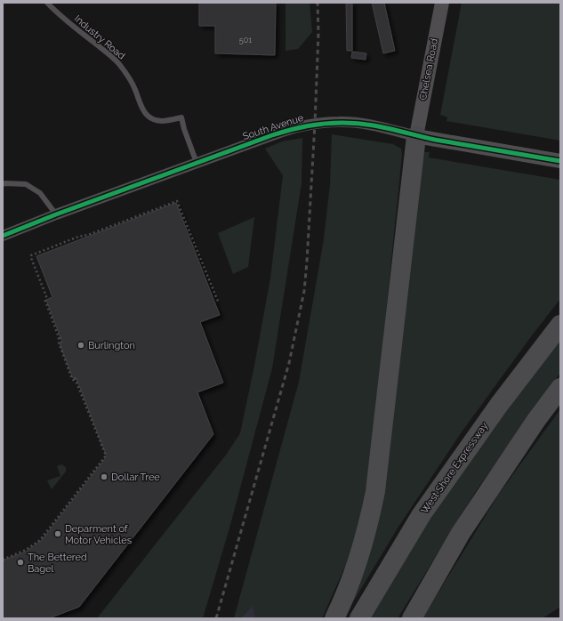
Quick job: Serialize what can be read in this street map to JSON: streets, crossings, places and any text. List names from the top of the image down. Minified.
{"streets":{"highway":["West Shore Expressway"],"street":["Chelsea Road","South Avenue"],"lane":["Industry Road"]},"crossings":[["Industry Road","South Avenue"],["Chelsea Road","South Avenue"]],"places":["Burlington","Dollar Tree","Deparment of Motor Vehicles","The Bettered Bagel"],"house_numbers":["501"]}
